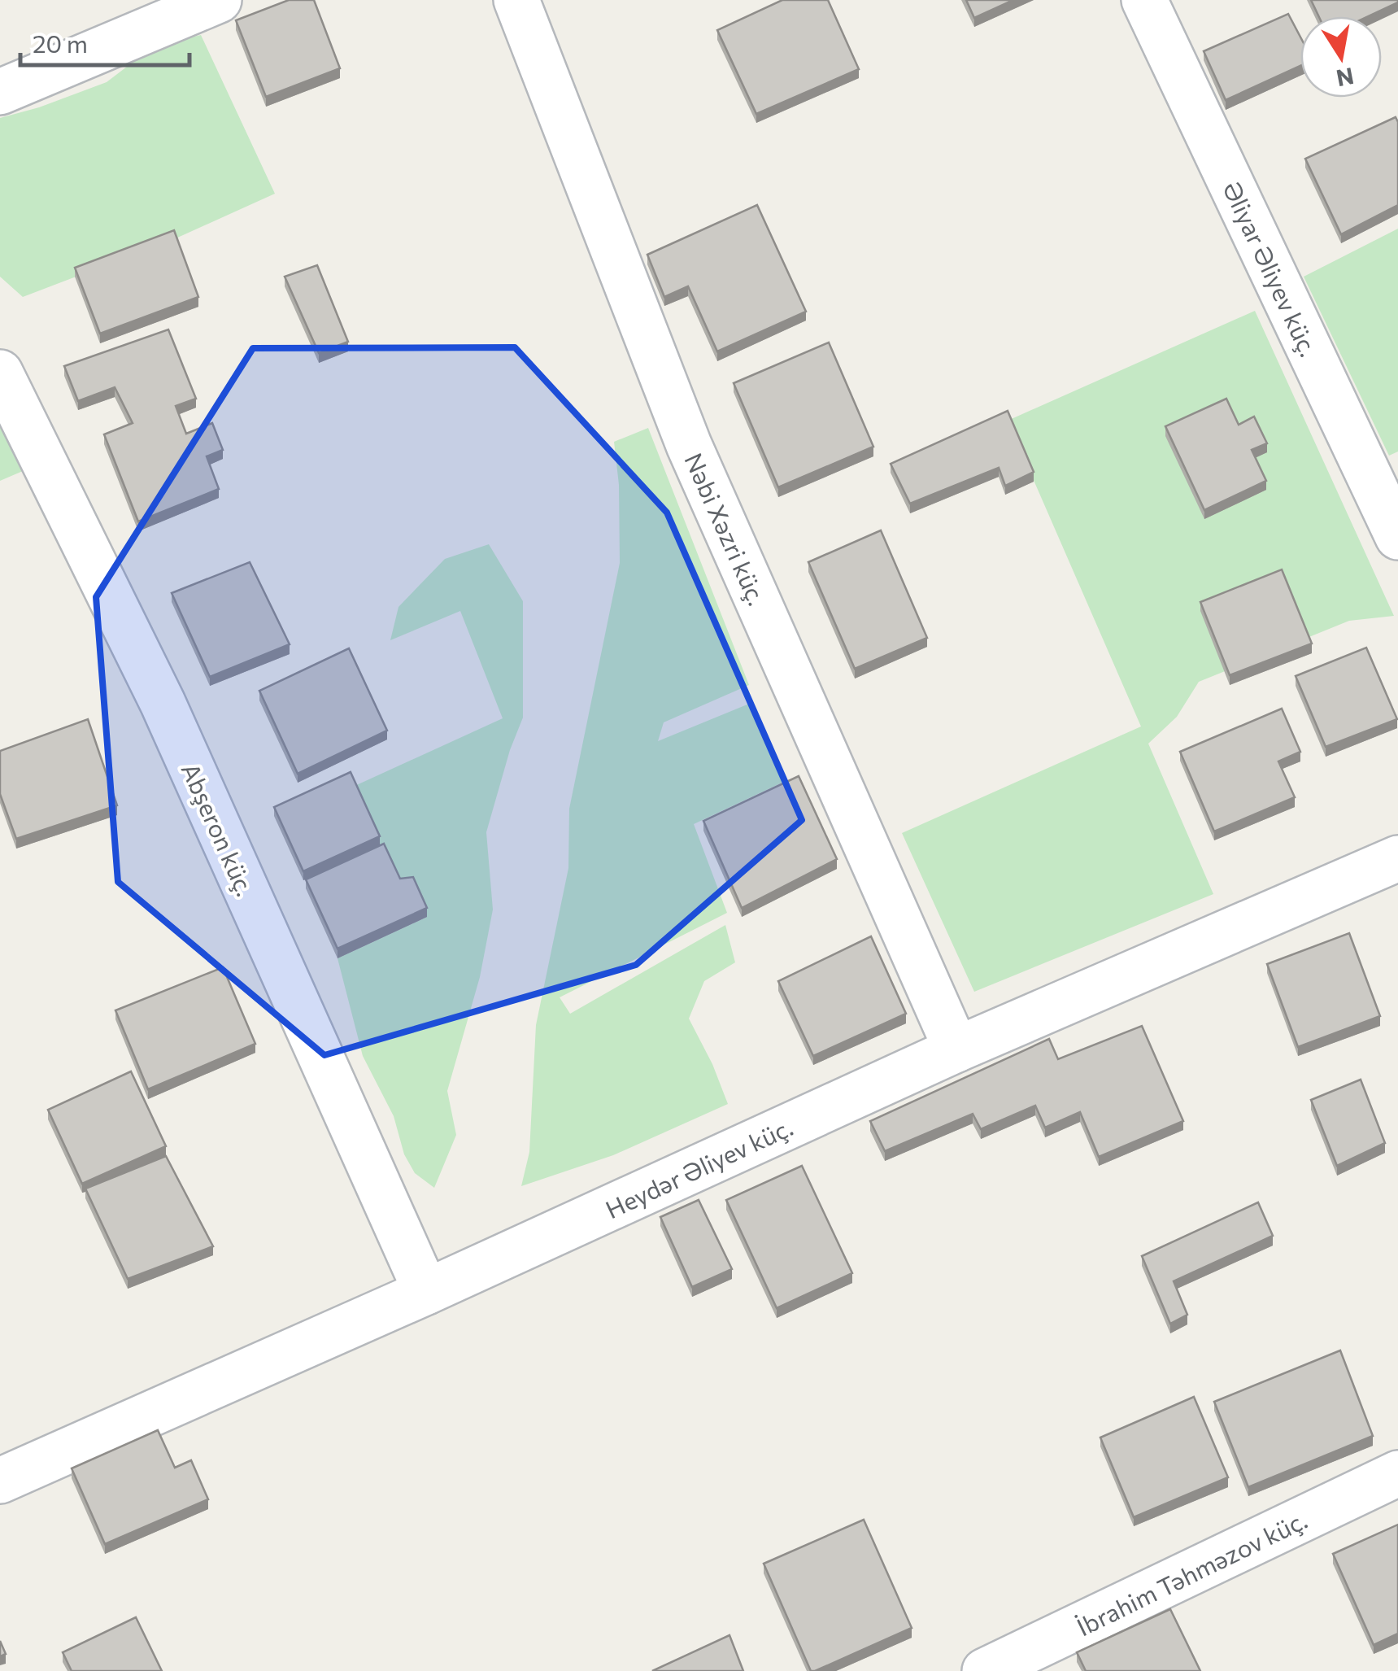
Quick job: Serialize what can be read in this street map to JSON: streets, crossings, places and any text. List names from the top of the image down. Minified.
{"streets":{"street":["Əliyar Əliyev küç.","Nəbi Xəzri küç.","Abşeron küç.","Heydər Əliyev küç.","İbrahim Təhməzov küç."]},"crossings":[["Nəbi Xəzri küç.","Heydər Əliyev küç."],["Abşeron küç.","Heydər Əliyev küç."]],"scale_bar":"20 m","north":"bottom"}
